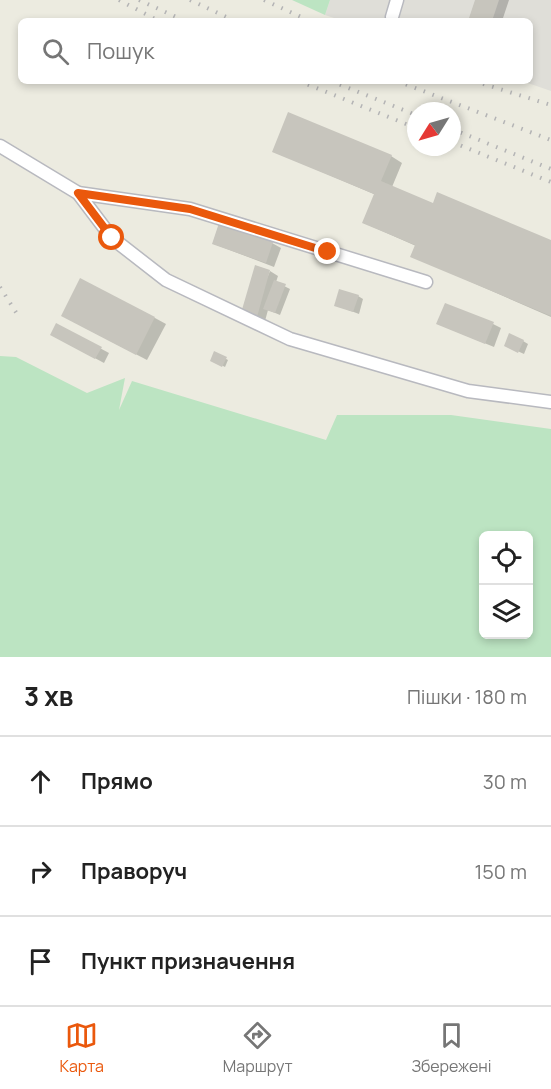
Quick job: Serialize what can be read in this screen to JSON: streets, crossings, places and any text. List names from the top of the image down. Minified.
{"north":"bottom left","page":{"search":"Пошук","heading":["3 хв","Пішки · 180 m"],"list":[["Прямо","30 m"],["Праворуч","150 m"],"Пункт призначення"],"nav":["Карта","Маршрут","Збережені"]}}
